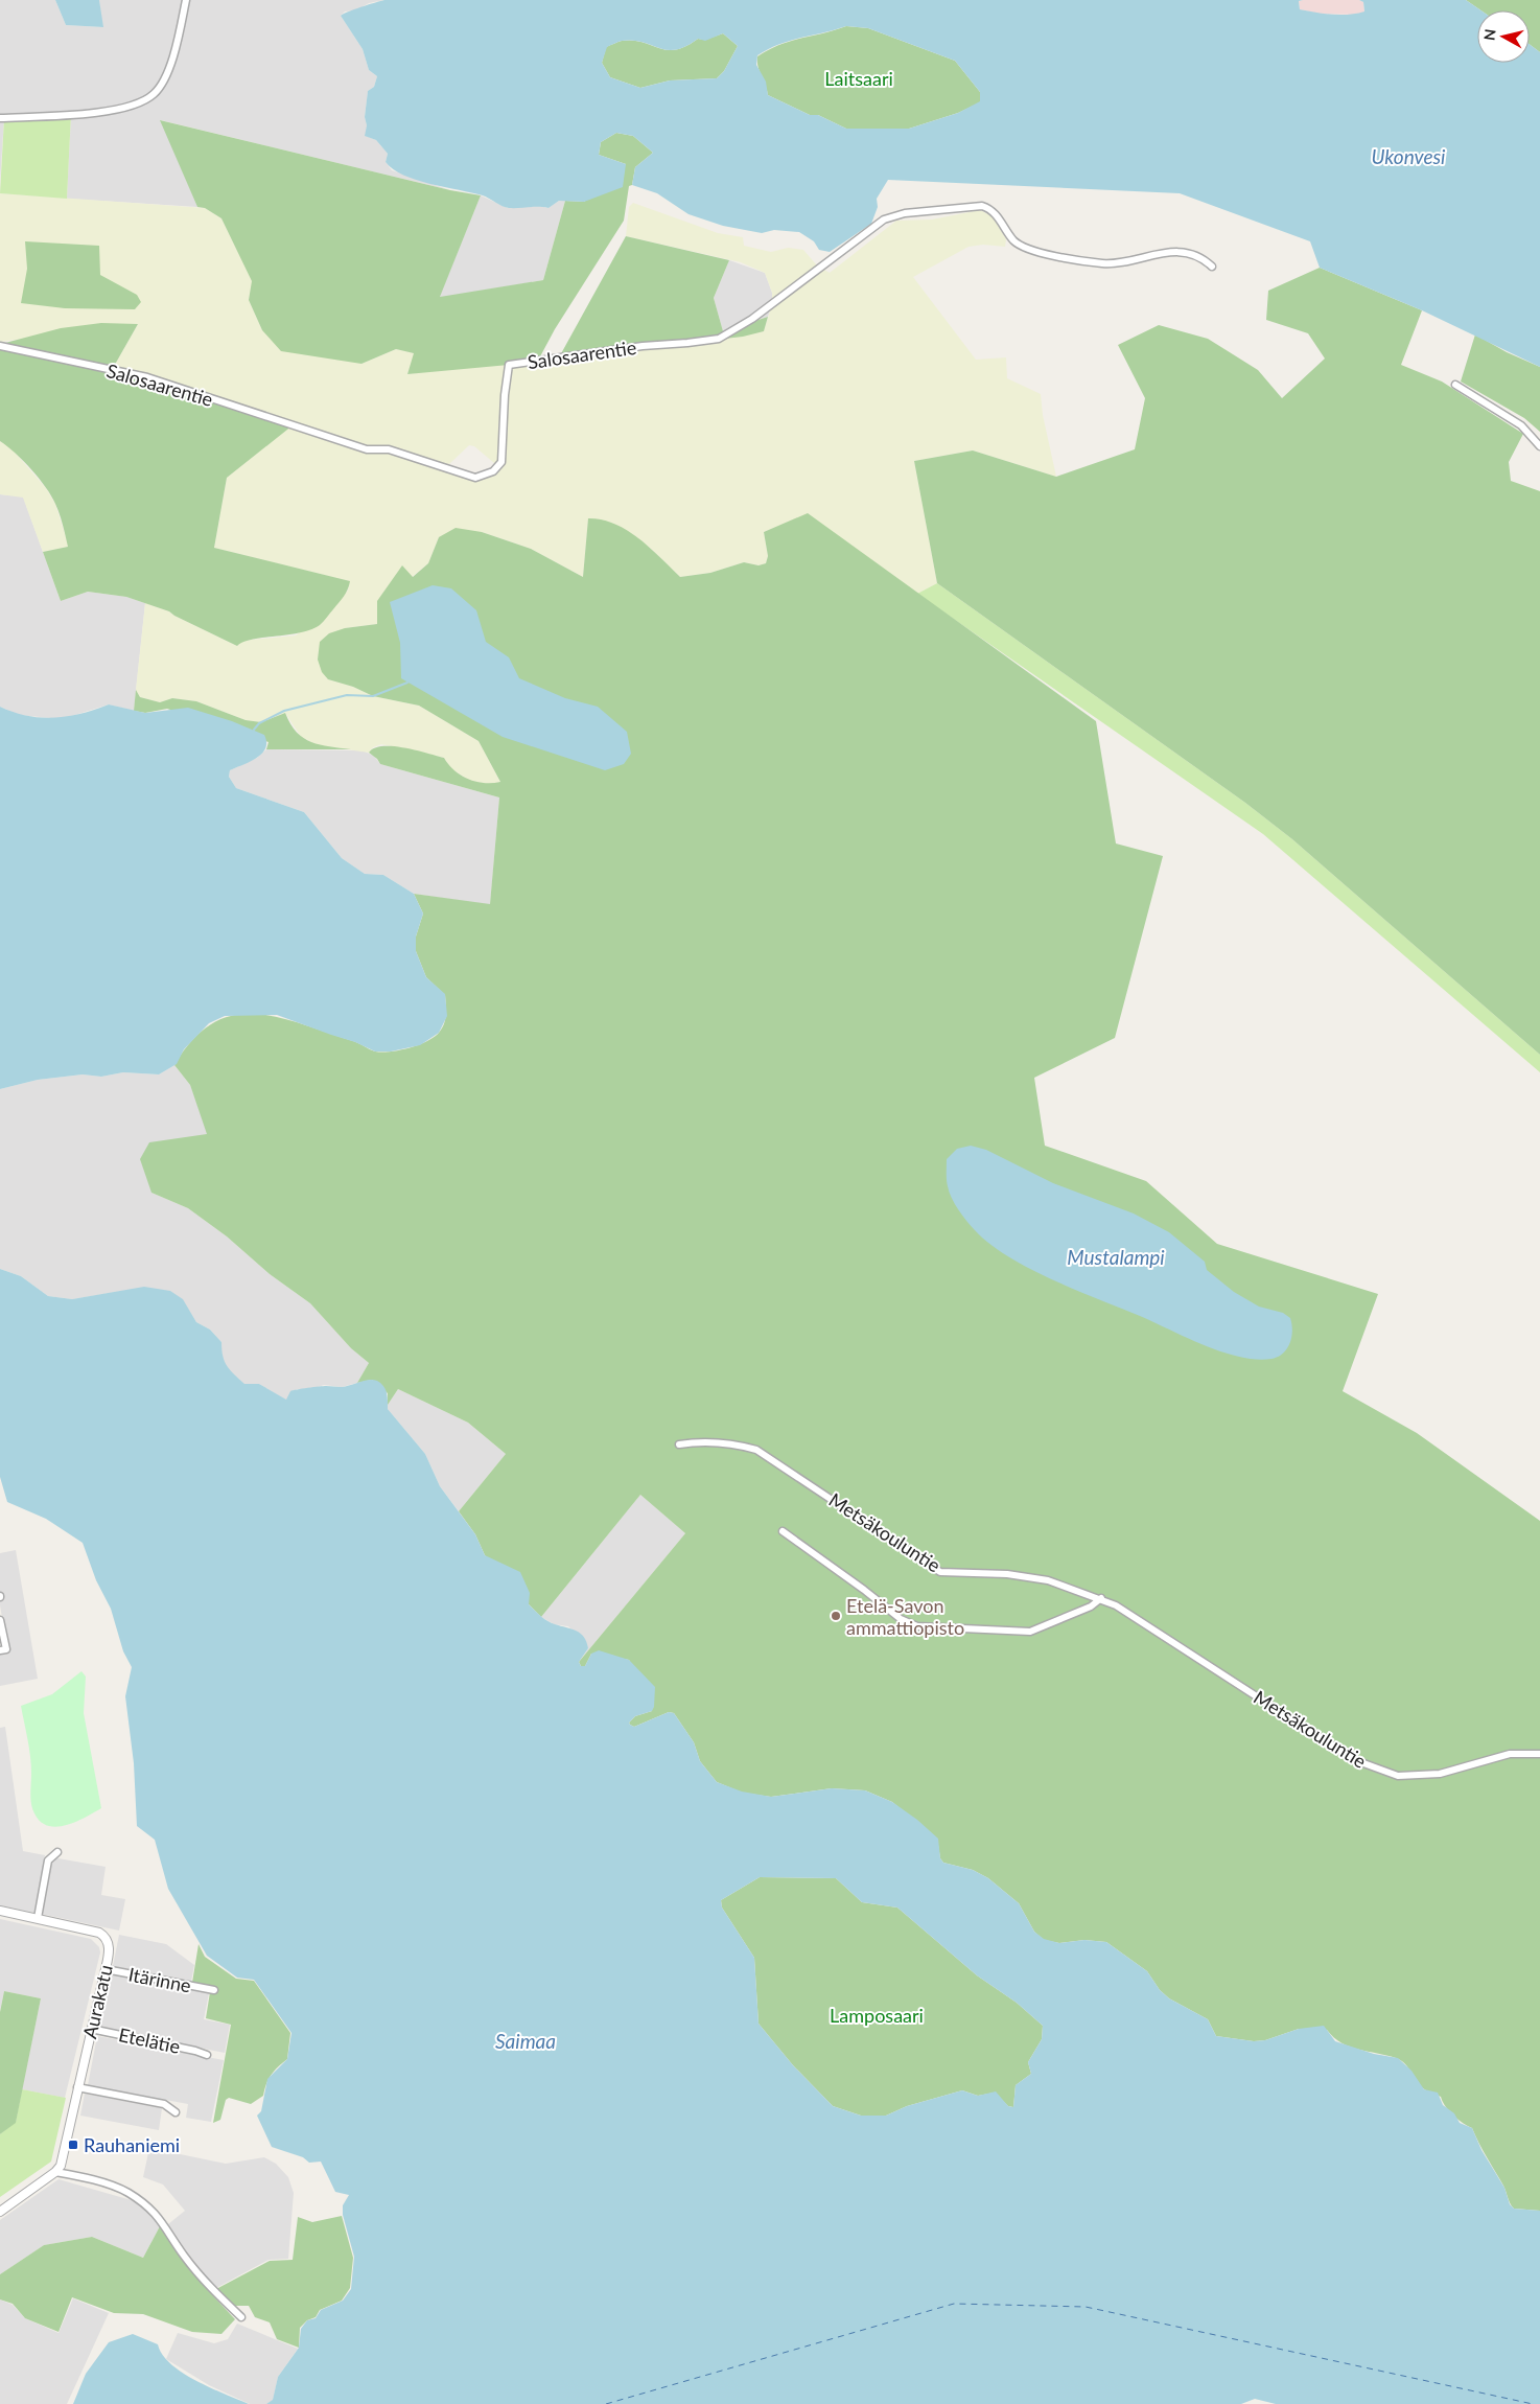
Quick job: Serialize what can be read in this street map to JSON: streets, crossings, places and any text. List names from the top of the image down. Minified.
{"streets":{"street":["Salosaarentie","Metsäkouluntie","Itärinne","Aurakatu","Etelätie"]},"crossings":[["Itärinne","Aurakatu"],["Aurakatu","Etelätie"]],"water":["Ukonvesi","Mustalampi","Saimaa"],"parks":["Laitsaari","Lamposaari"],"places":{"other":["Etelä-Savon ammattiopisto"],"transit":["Rauhaniemi"]},"north":"left"}
